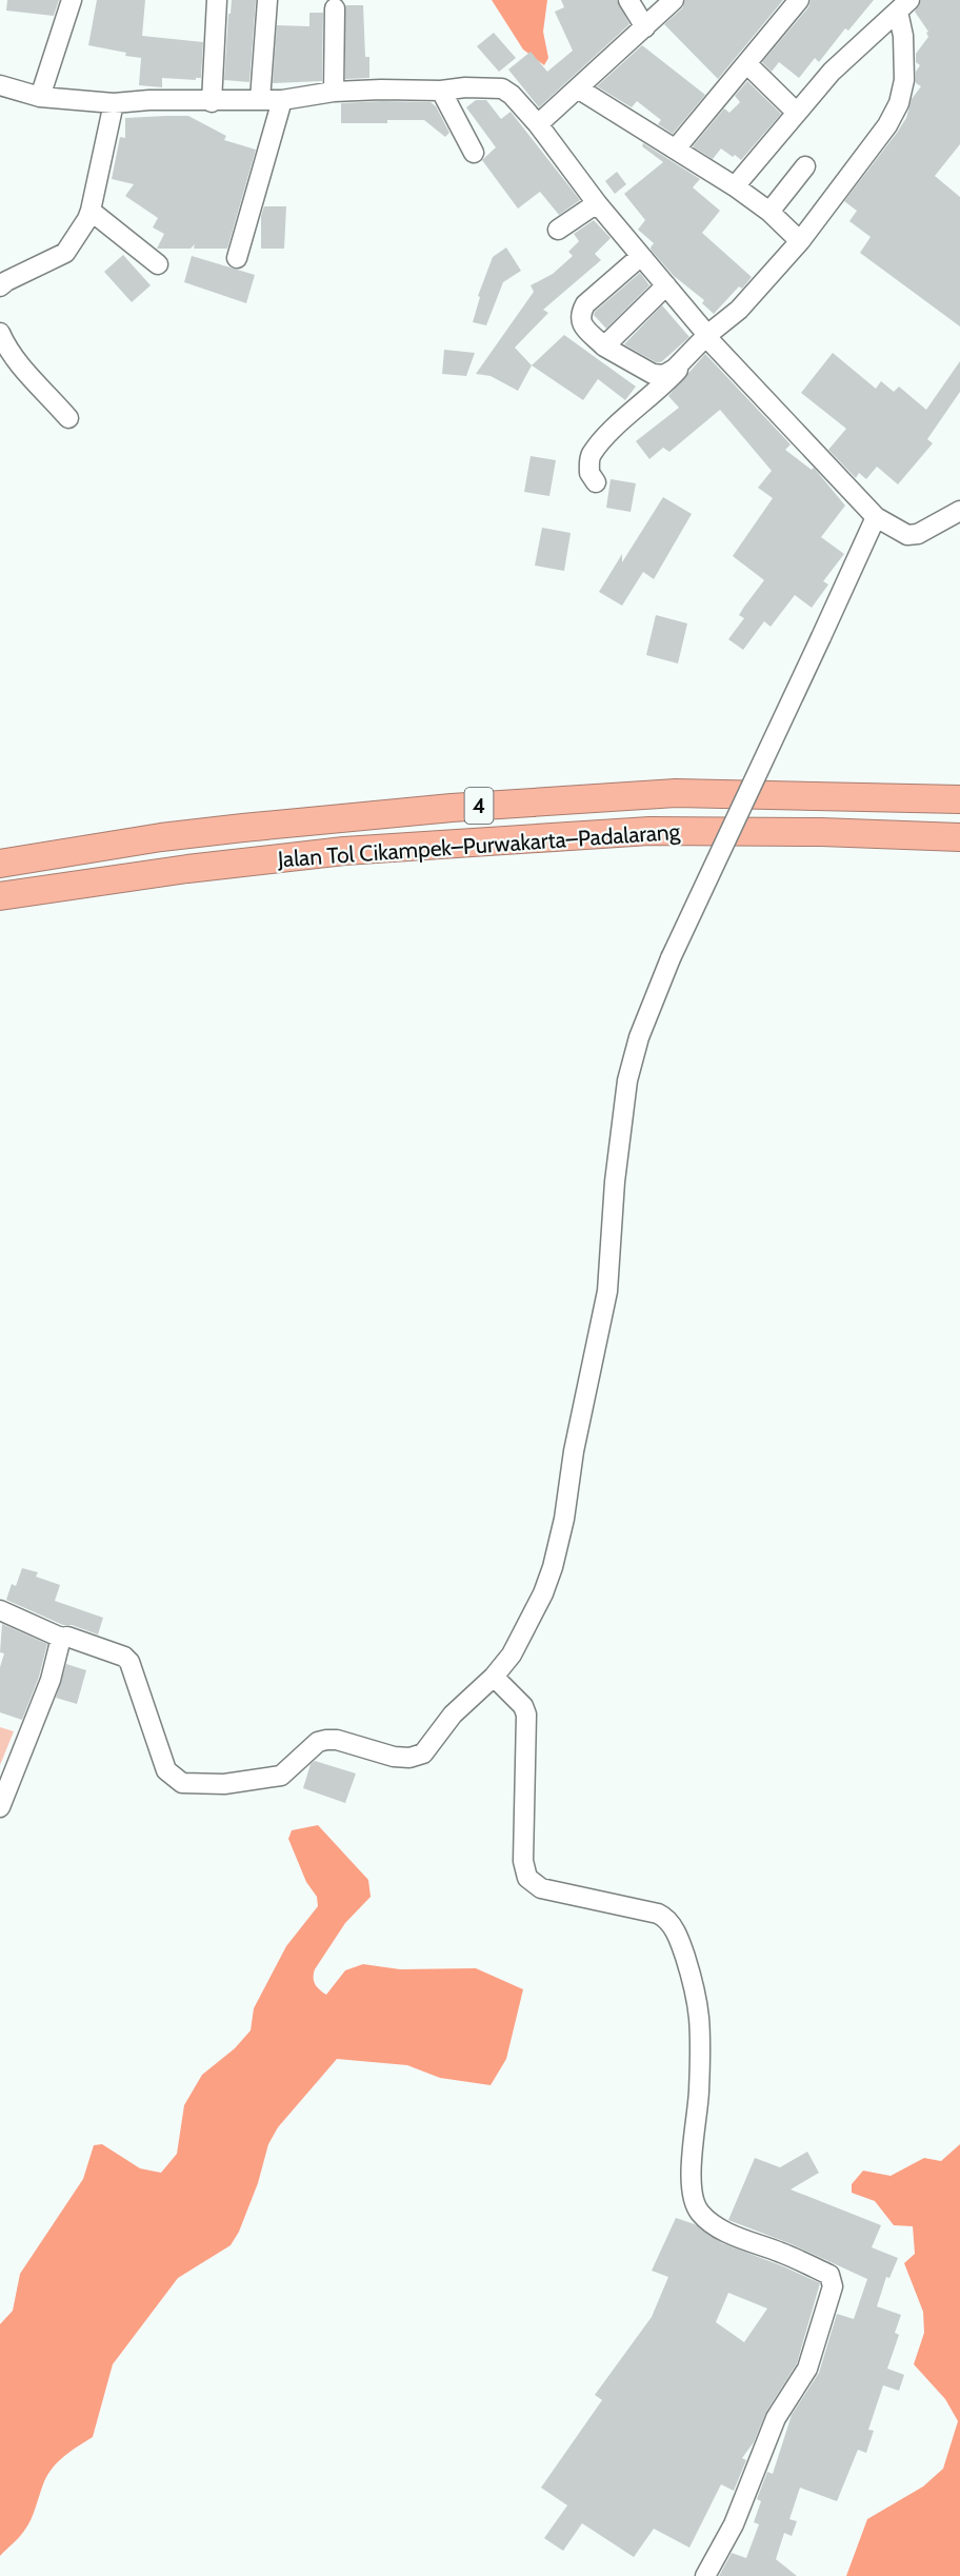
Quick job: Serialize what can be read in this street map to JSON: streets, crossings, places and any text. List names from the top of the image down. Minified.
{"streets":{"highway":["4","Jalan Tol Cikampek–Purwakarta–Padalarang"]}}
